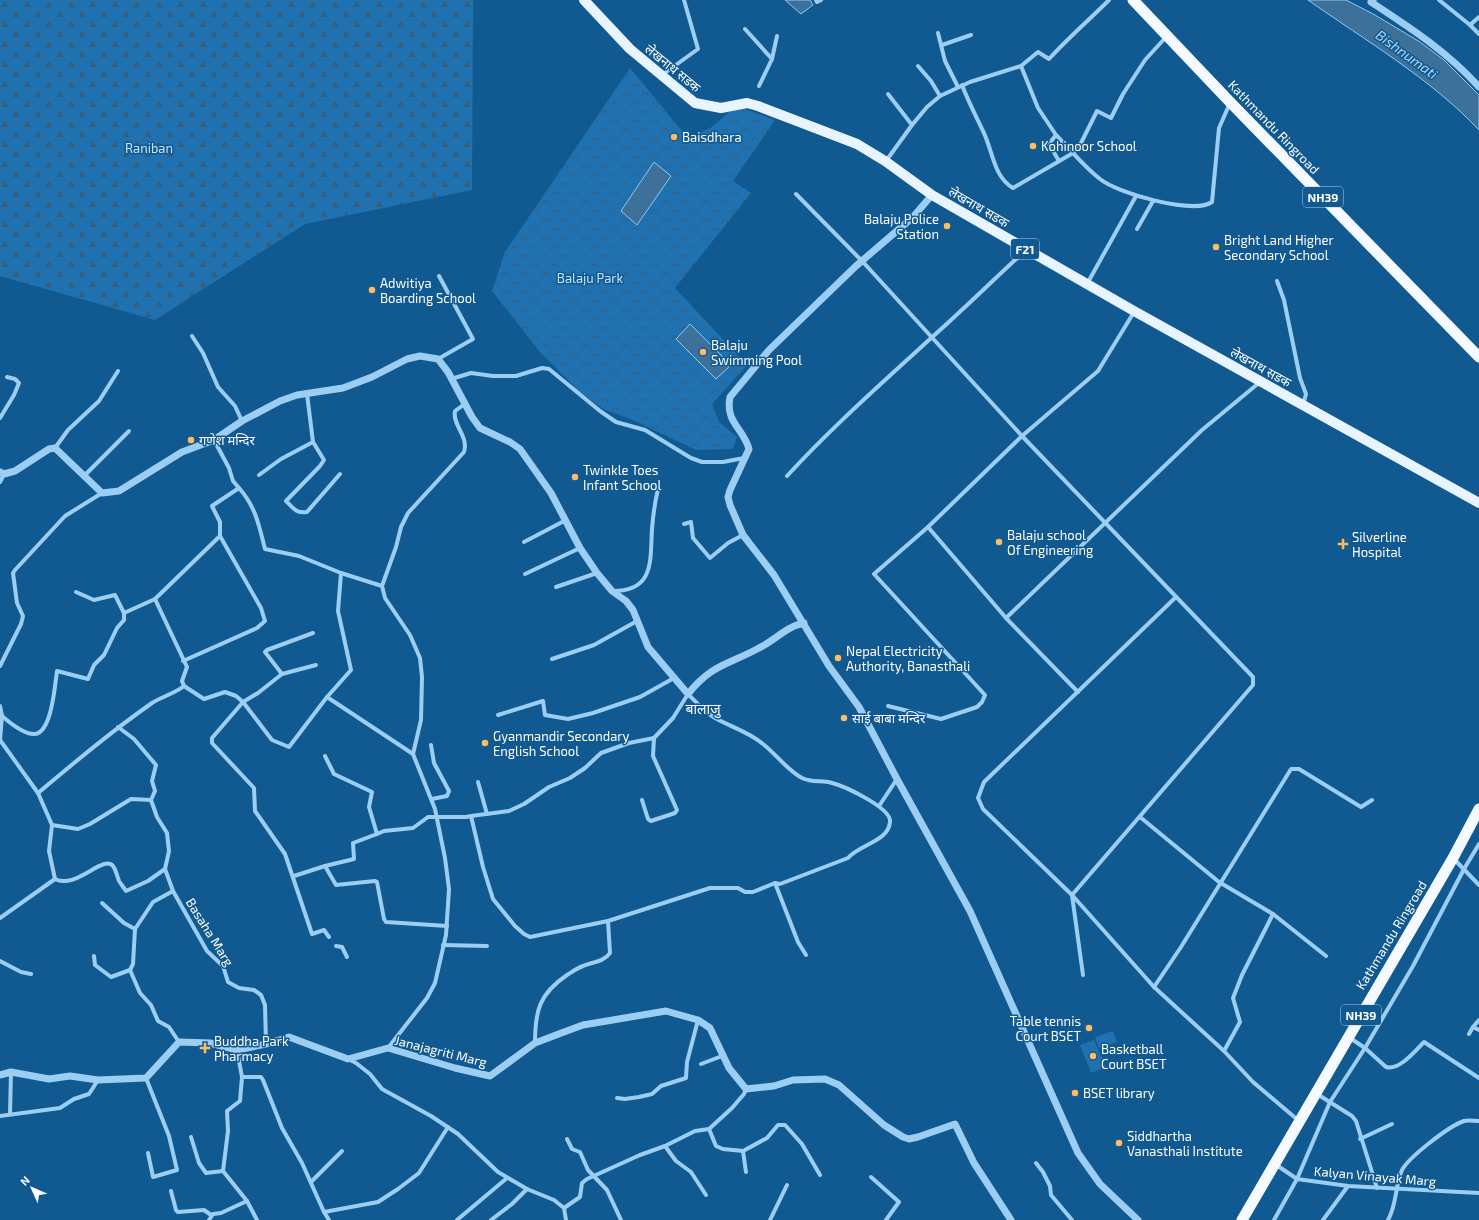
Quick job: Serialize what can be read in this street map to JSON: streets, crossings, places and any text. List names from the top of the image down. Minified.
{"streets":{"highway":["Kathmandu Ringroad","NH39"],"main road":["लेखनाथ सडक","F21"],"street":["Basaha Marg","Janajagriti Marg","Kalyan Vinayak Marg"]},"crossings":[["Kathmandu Ringroad","Kalyan Vinayak Marg"]],"districts":["बालाजु"],"water":["Bishnumati"],"parks":["Raniban","Balaju Park"],"places":{"other":["Baisdhara","Kohinoor School","Balaju Police Station","Bright Land Higher Secondary School","Adwitiya Boarding School","Balaju Swimming Pool","गणेश मन्दिर","Twinkle Toes Infant School","Balaju school Of Engineering","Nepal Electricity Authority, Banasthali","साई बाबा मन्दिर","Gyanmandir Secondary English School","Table tennis Court BSET","Basketball Court BSET","BSET library","Siddhartha Vanasthali Institute"],"health":["Silverline Hospital","Buddha Park Pharmacy"]},"north":"top left"}
